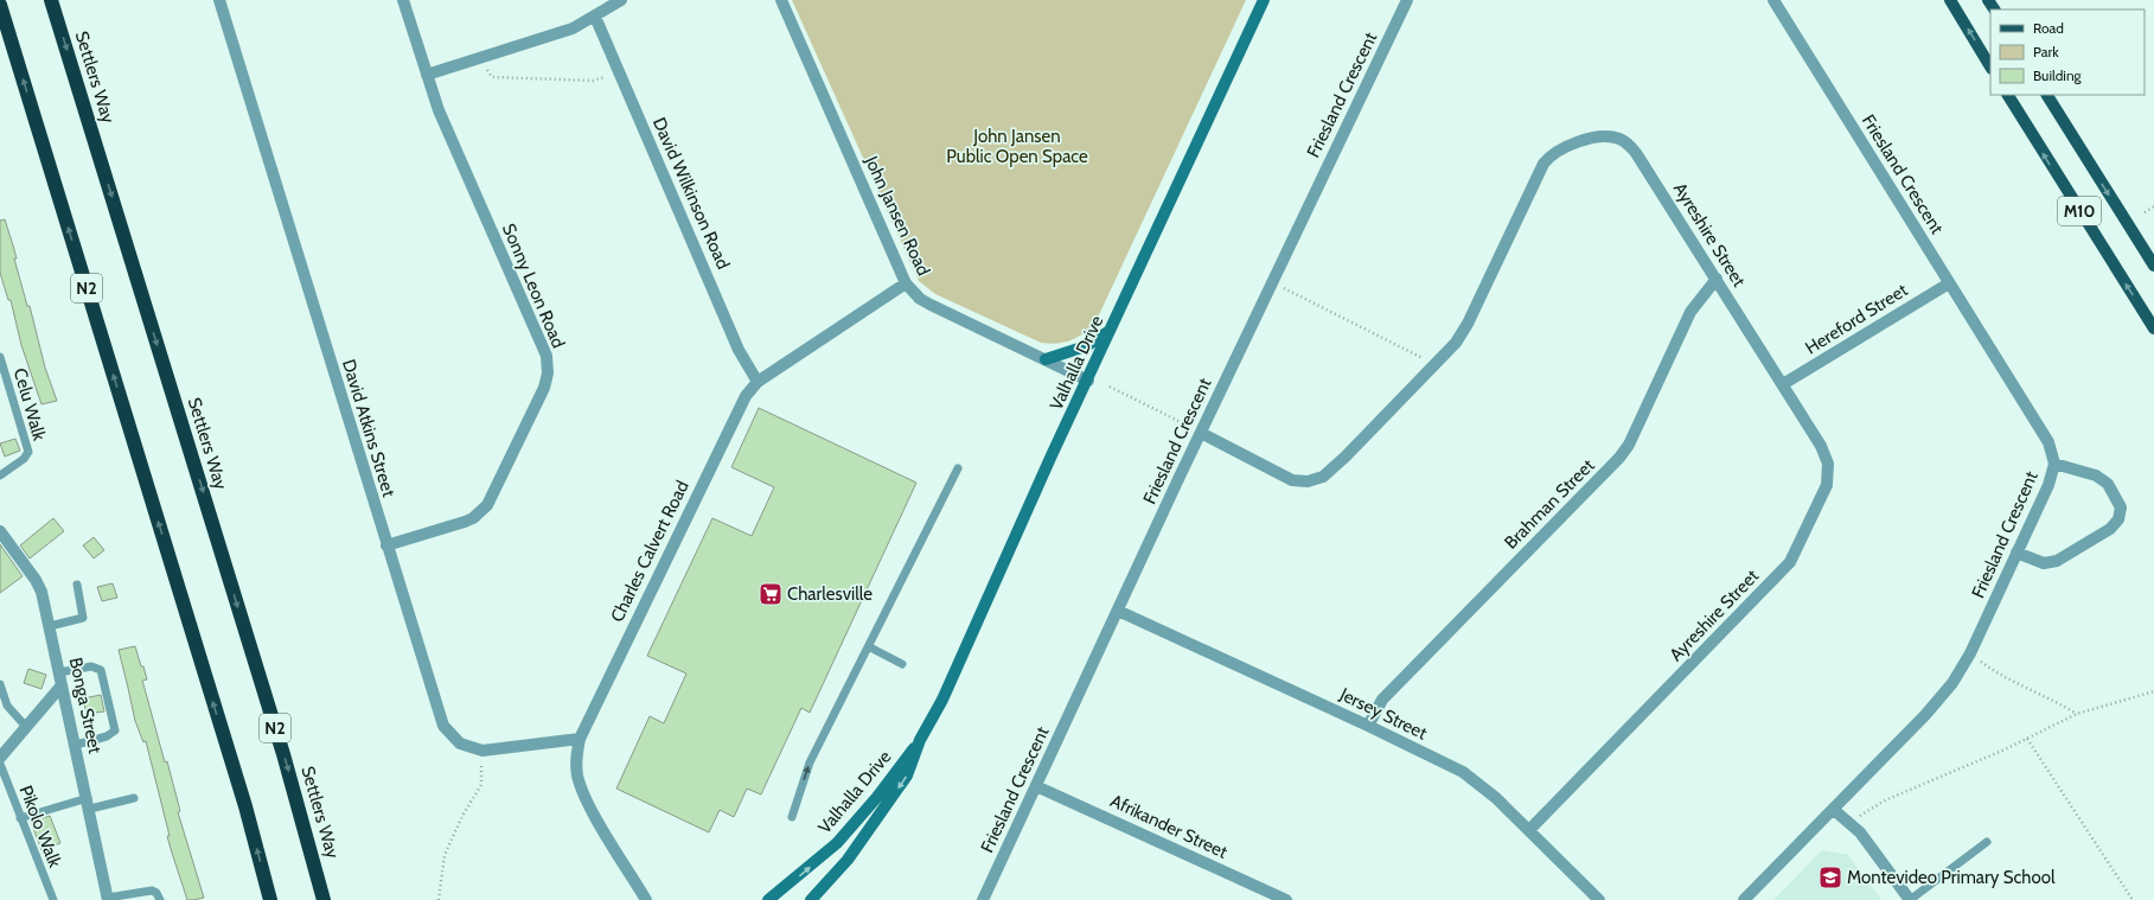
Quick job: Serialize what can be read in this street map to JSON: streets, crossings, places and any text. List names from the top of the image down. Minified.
{"streets":{"highway":["Settlers Way","N2"],"main road":["M10","Valhalla Drive"],"street":["Friesland Crescent","David Wilkinson Road","John Jansen Road","Ayreshire Street","Sonny Leon Road","Hereford Street","David Atkins Street","Brahman Street","Charles Calvert Road","Bonga Street","Jersey Street","Afrikander Street"],"lane":["Celu Walk","Pikolo Walk"]},"crossings":[["Friesland Crescent","Ayreshire Street"],["Friesland Crescent","Hereford Street"],["Friesland Crescent","Jersey Street"],["Friesland Crescent","Afrikander Street"],["David Wilkinson Road","Charles Calvert Road"],["John Jansen Road","Valhalla Drive"],["John Jansen Road","Charles Calvert Road"],["Ayreshire Street","Hereford Street"],["Ayreshire Street","Brahman Street"],["Ayreshire Street","Jersey Street"],["Sonny Leon Road","David Atkins Street"],["David Atkins Street","Charles Calvert Road"],["Brahman Street","Jersey Street"]],"parks":["John Jansen Public Open Space"],"places":{"supermarket":["Charlesville"],"school or university":["Montevideo Primary School"]},"legend":["Road","Park","Building"]}
